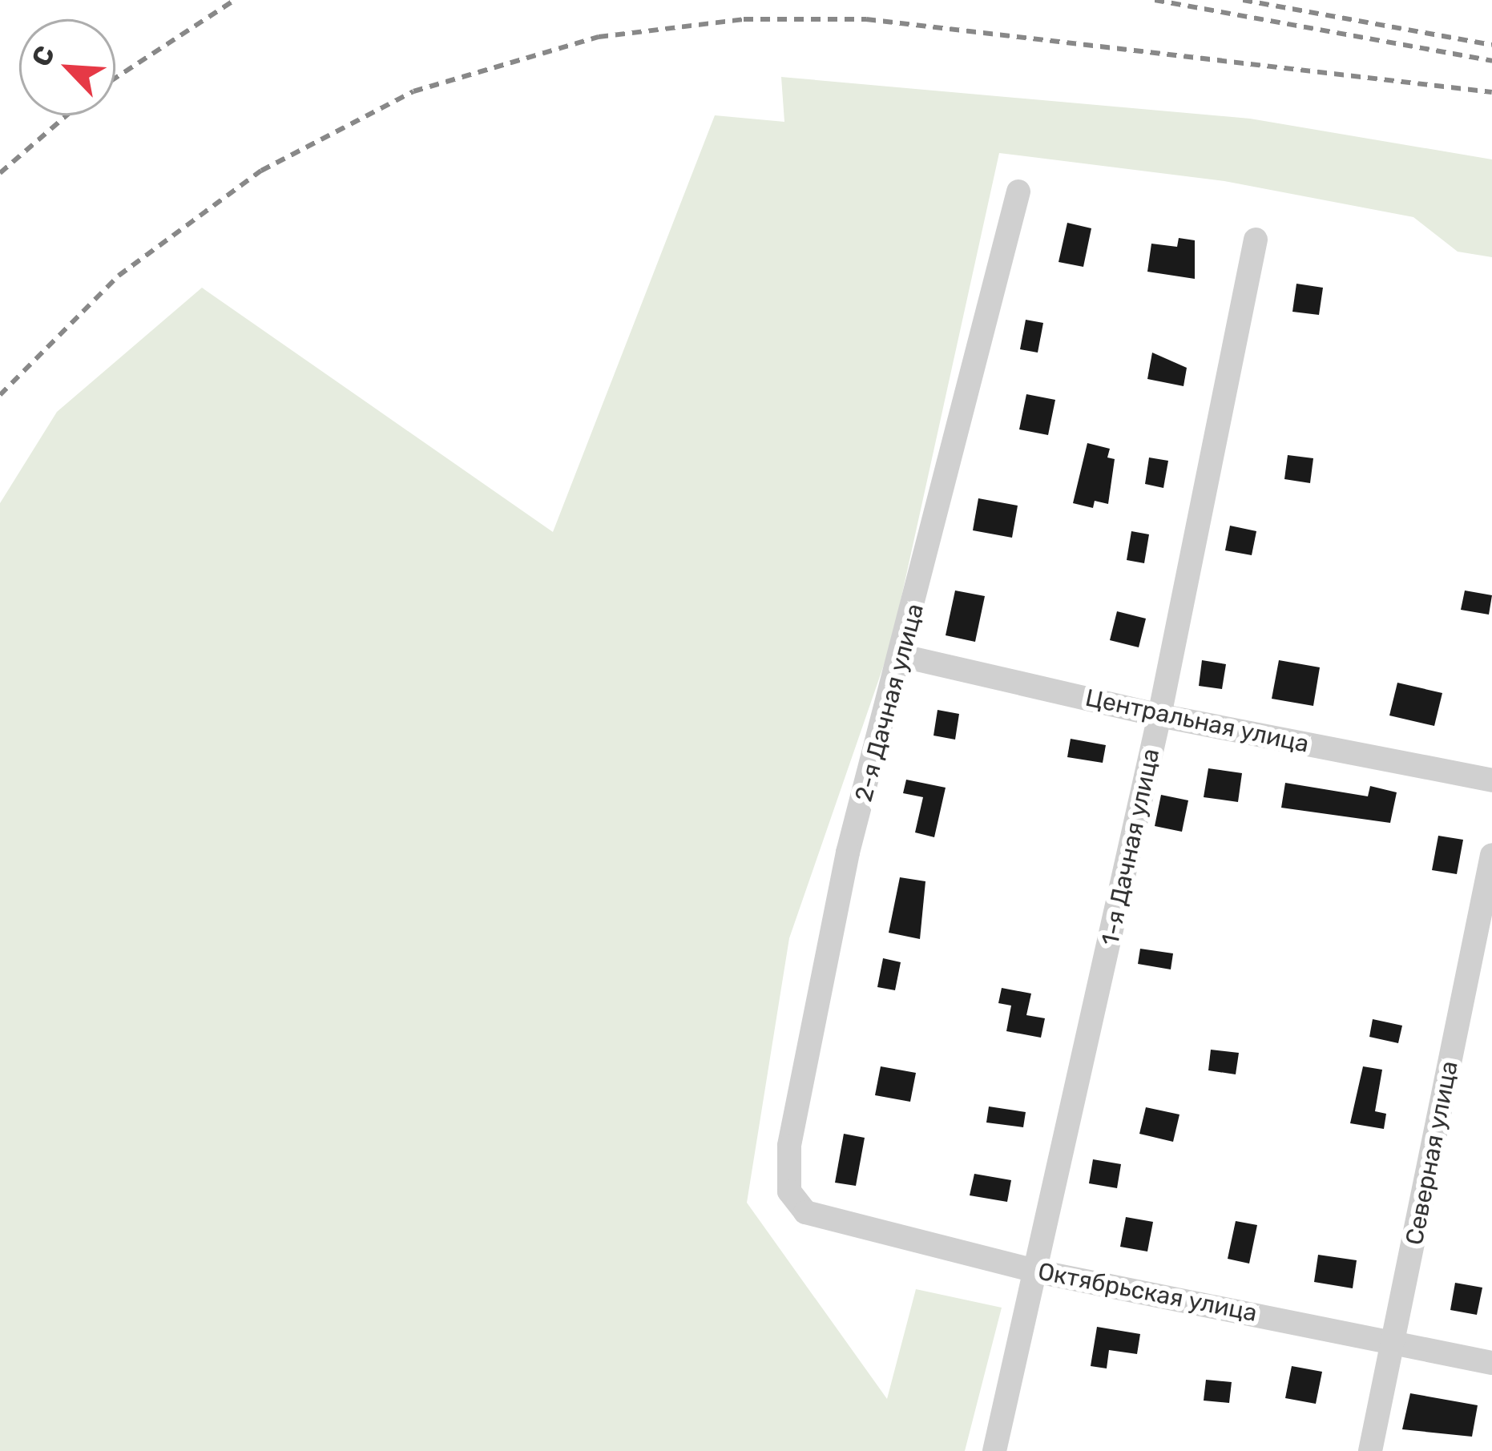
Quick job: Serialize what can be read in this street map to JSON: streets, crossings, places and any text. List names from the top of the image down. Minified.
{"streets":{"street":["2-я Дачная улица","Центральная улица","1-я Дачная улица","Северная улица","Октябрьская улица"]},"crossings":[["2-я Дачная улица","Центральная улица"],["2-я Дачная улица","Октябрьская улица"],["Центральная улица","1-я Дачная улица"],["1-я Дачная улица","Октябрьская улица"],["Северная улица","Октябрьская улица"]],"north":"top left"}
